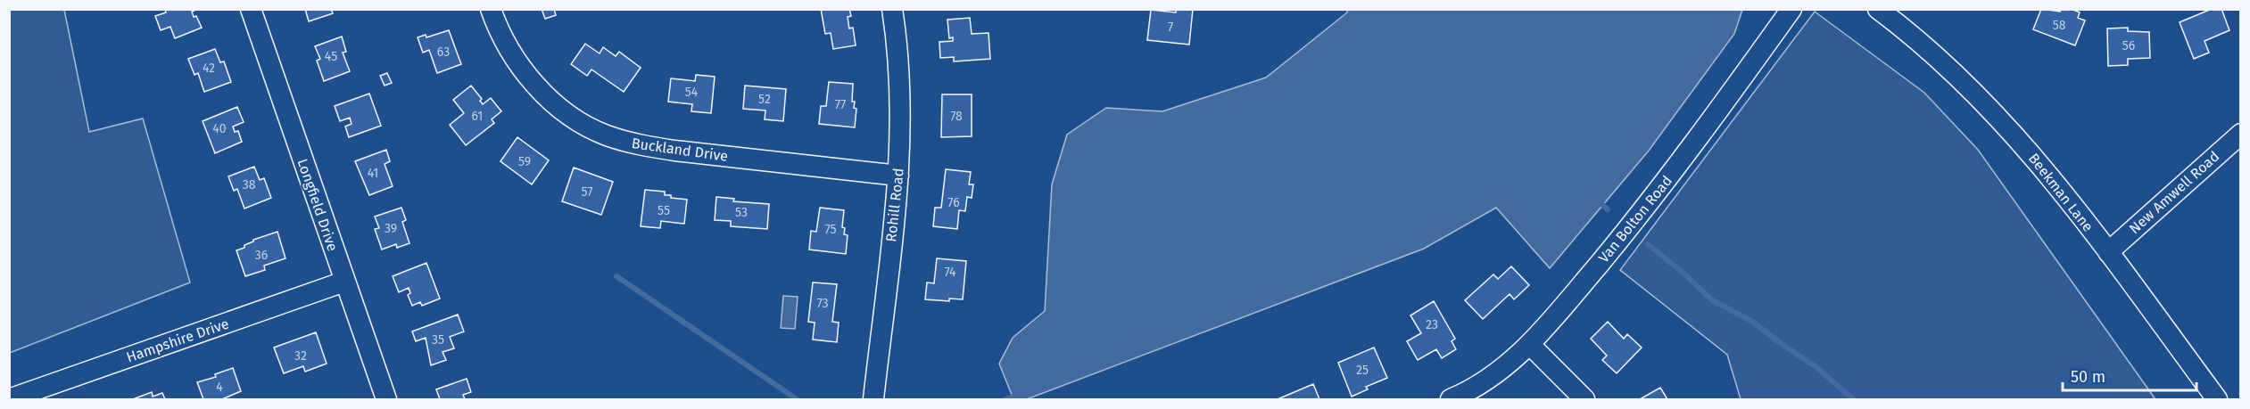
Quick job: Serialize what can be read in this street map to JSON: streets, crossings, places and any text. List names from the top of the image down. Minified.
{"streets":{"street":["Buckland Drive","Beekman Lane","New Amwell Road","Longfield Drive","Rohill Road","Van Bolton Road","Hampshire Drive"]},"crossings":[["Buckland Drive","Rohill Road"],["Beekman Lane","New Amwell Road"],["Longfield Drive","Hampshire Drive"]],"house_numbers":["58","7","56","63","45","42","54","52","77","61","78","40","59","41","38","57","76","55","53","39","75","36","74","73","23","35","32","25","4"],"scale_bar":"50 m"}
